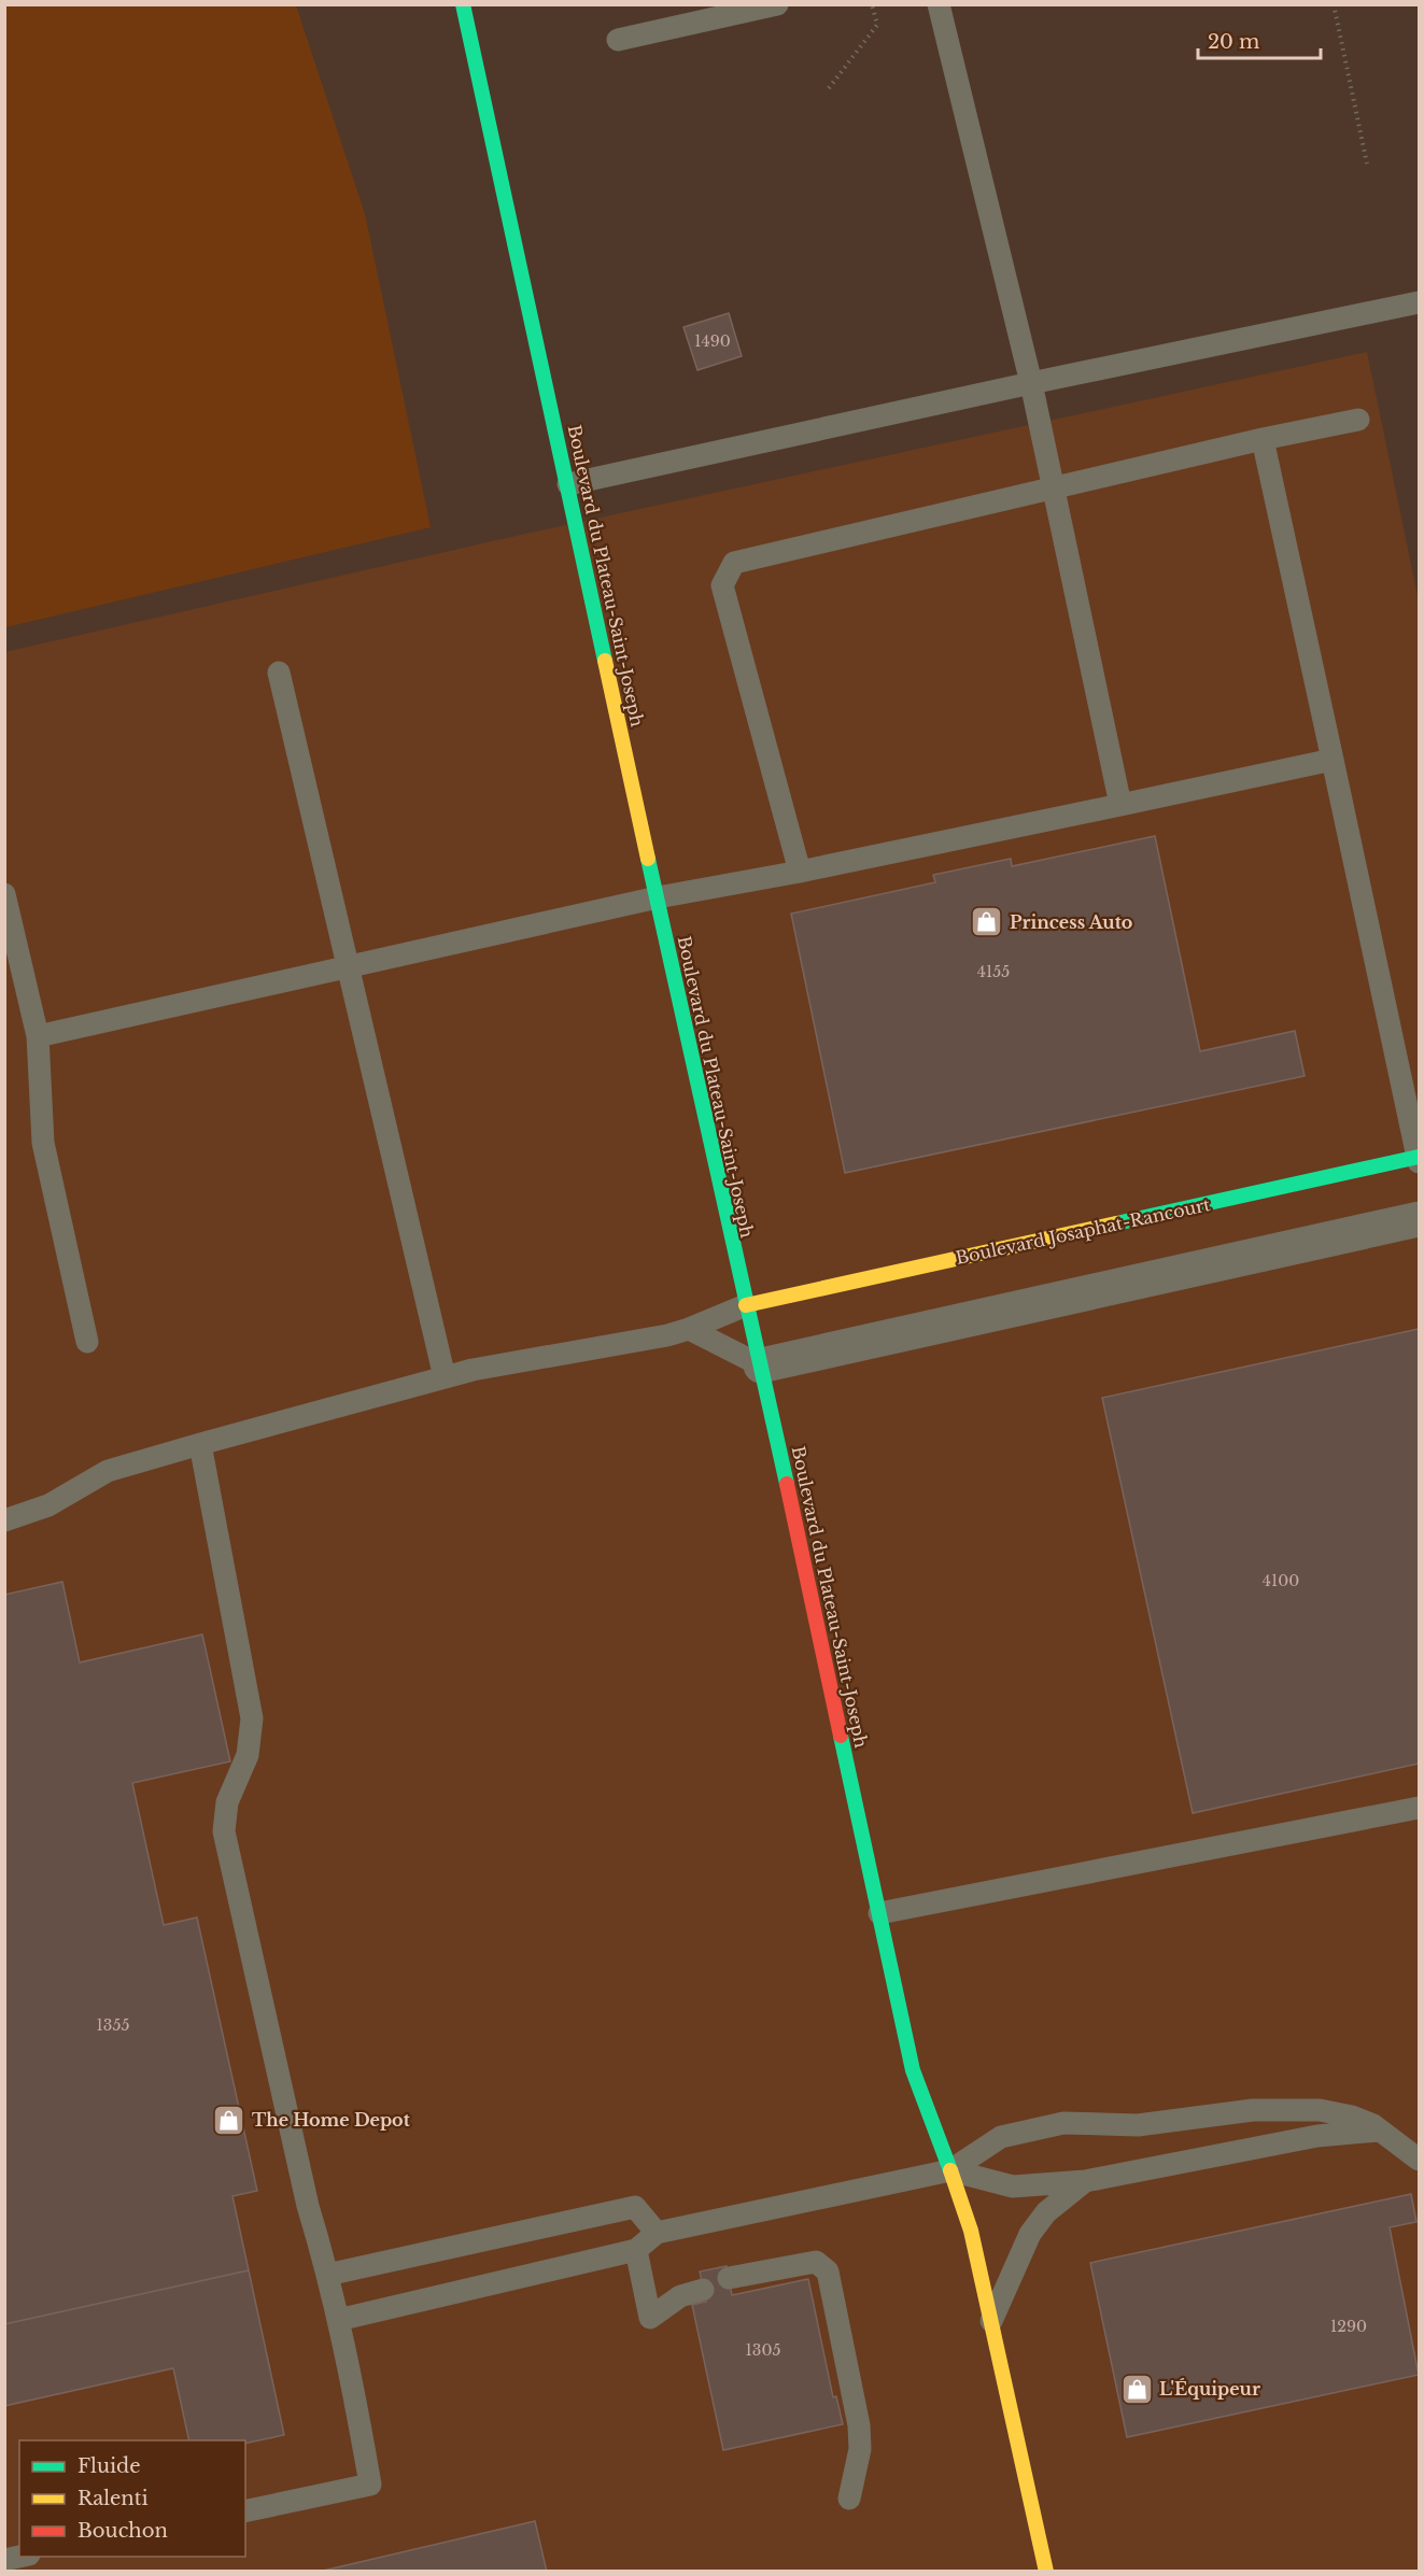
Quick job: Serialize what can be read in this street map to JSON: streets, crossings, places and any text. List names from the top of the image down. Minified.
{"streets":{"main road":["Boulevard du Plateau-Saint-Joseph","Boulevard Josaphat-Rancourt"]},"crossings":[["Boulevard du Plateau-Saint-Joseph","Boulevard Josaphat-Rancourt"]],"places":{"shop":["Princess Auto","The Home Depot","L'Équipeur"]},"house_numbers":["1490","4155","4100","1355","1290","1305"],"legend":["Fluide","Ralenti","Bouchon"],"scale_bar":"20 m"}
